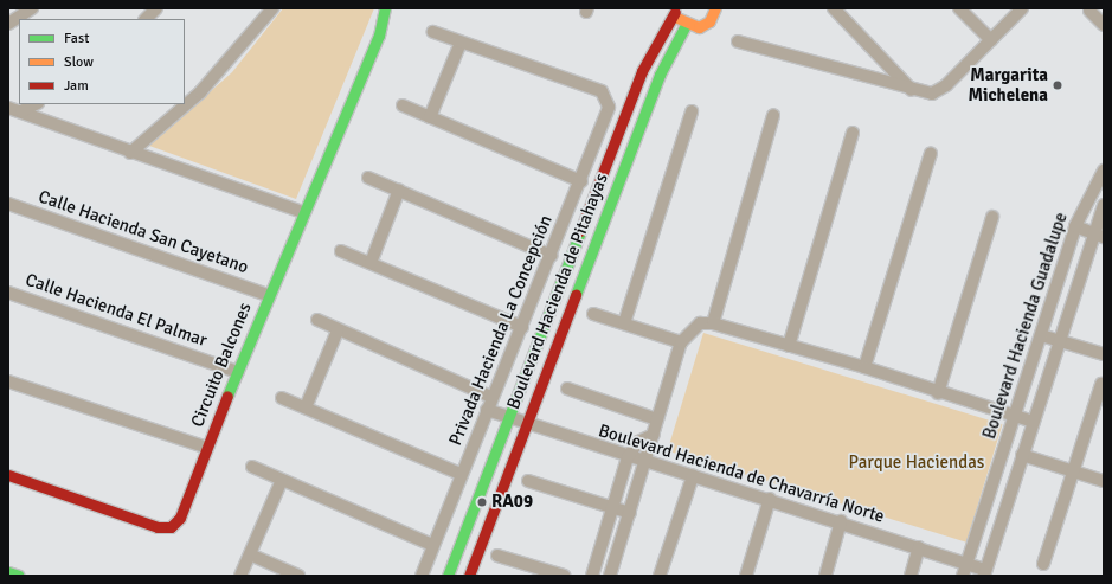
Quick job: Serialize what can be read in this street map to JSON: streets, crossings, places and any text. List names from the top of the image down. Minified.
{"streets":{"street":["Calle Hacienda San Cayetano","Boulevard Hacienda de Pitahayas","Calle Hacienda El Palmar","Boulevard Hacienda Guadalupe","Privada Hacienda La Concepción","Circuito Balcones","Boulevard Hacienda de Chavarría Norte"]},"crossings":[["Calle Hacienda San Cayetano","Circuito Balcones"],["Boulevard Hacienda de Pitahayas","Boulevard Hacienda de Chavarría Norte"],["Calle Hacienda El Palmar","Circuito Balcones"],["Boulevard Hacienda Guadalupe","Boulevard Hacienda de Chavarría Norte"],["Privada Hacienda La Concepción","Boulevard Hacienda de Chavarría Norte"]],"parks":["Parque Haciendas"],"places":["Margarita Michelena","RA09"],"legend":["Fast","Slow","Jam"]}
